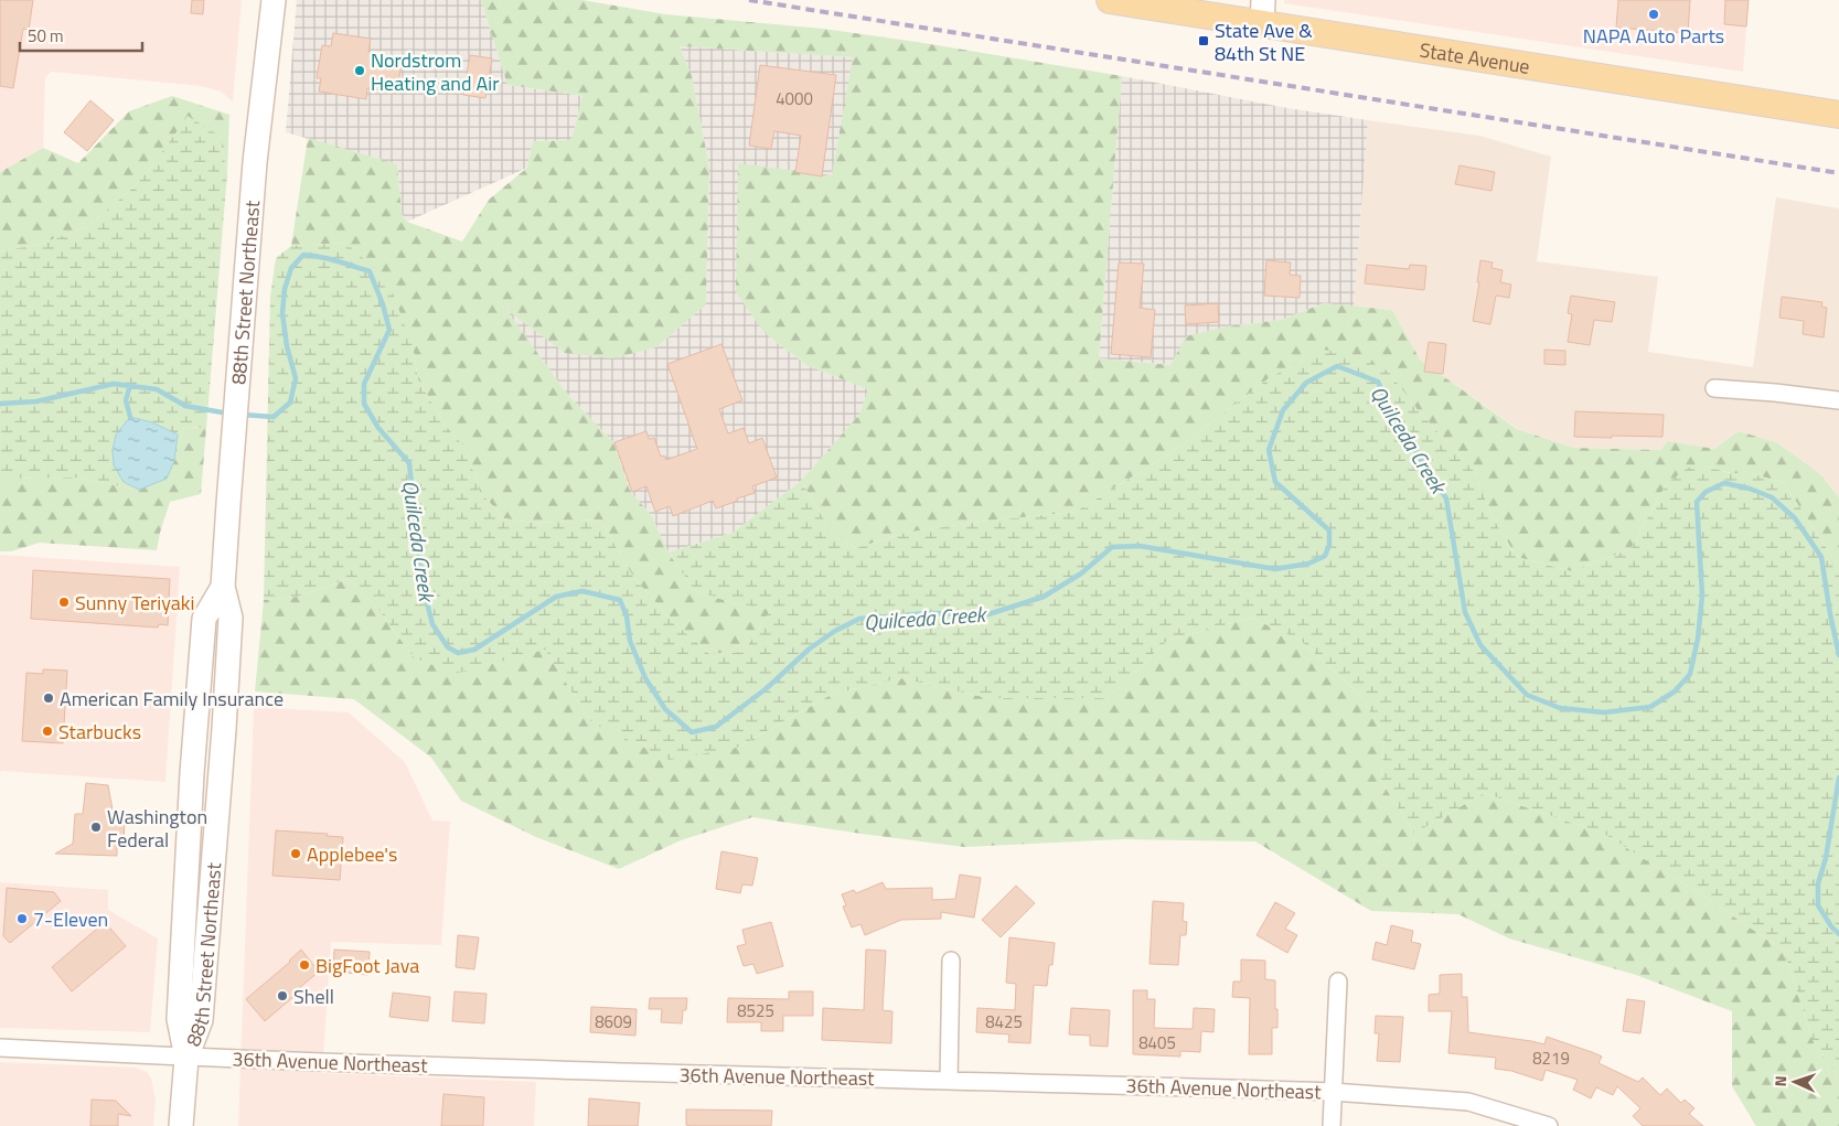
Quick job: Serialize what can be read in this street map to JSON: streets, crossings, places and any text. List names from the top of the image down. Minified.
{"streets":{"main road":["State Avenue","88th Street Northeast"],"street":["36th Avenue Northeast"]},"crossings":[["88th Street Northeast","36th Avenue Northeast"]],"water":["Quilceda Creek"],"places":{"other":["NAPA Auto Parts","Nordstrom Heating and Air","Sunny Teriyaki","American Family Insurance","Starbucks","Washington Federal","Applebee's","7-Eleven","BigFoot Java","Shell"],"transit":["State Ave & 84th St NE"]},"house_numbers":["4000","8525","8609","8425","8405","8219"],"scale_bar":"50 m","north":"left"}
